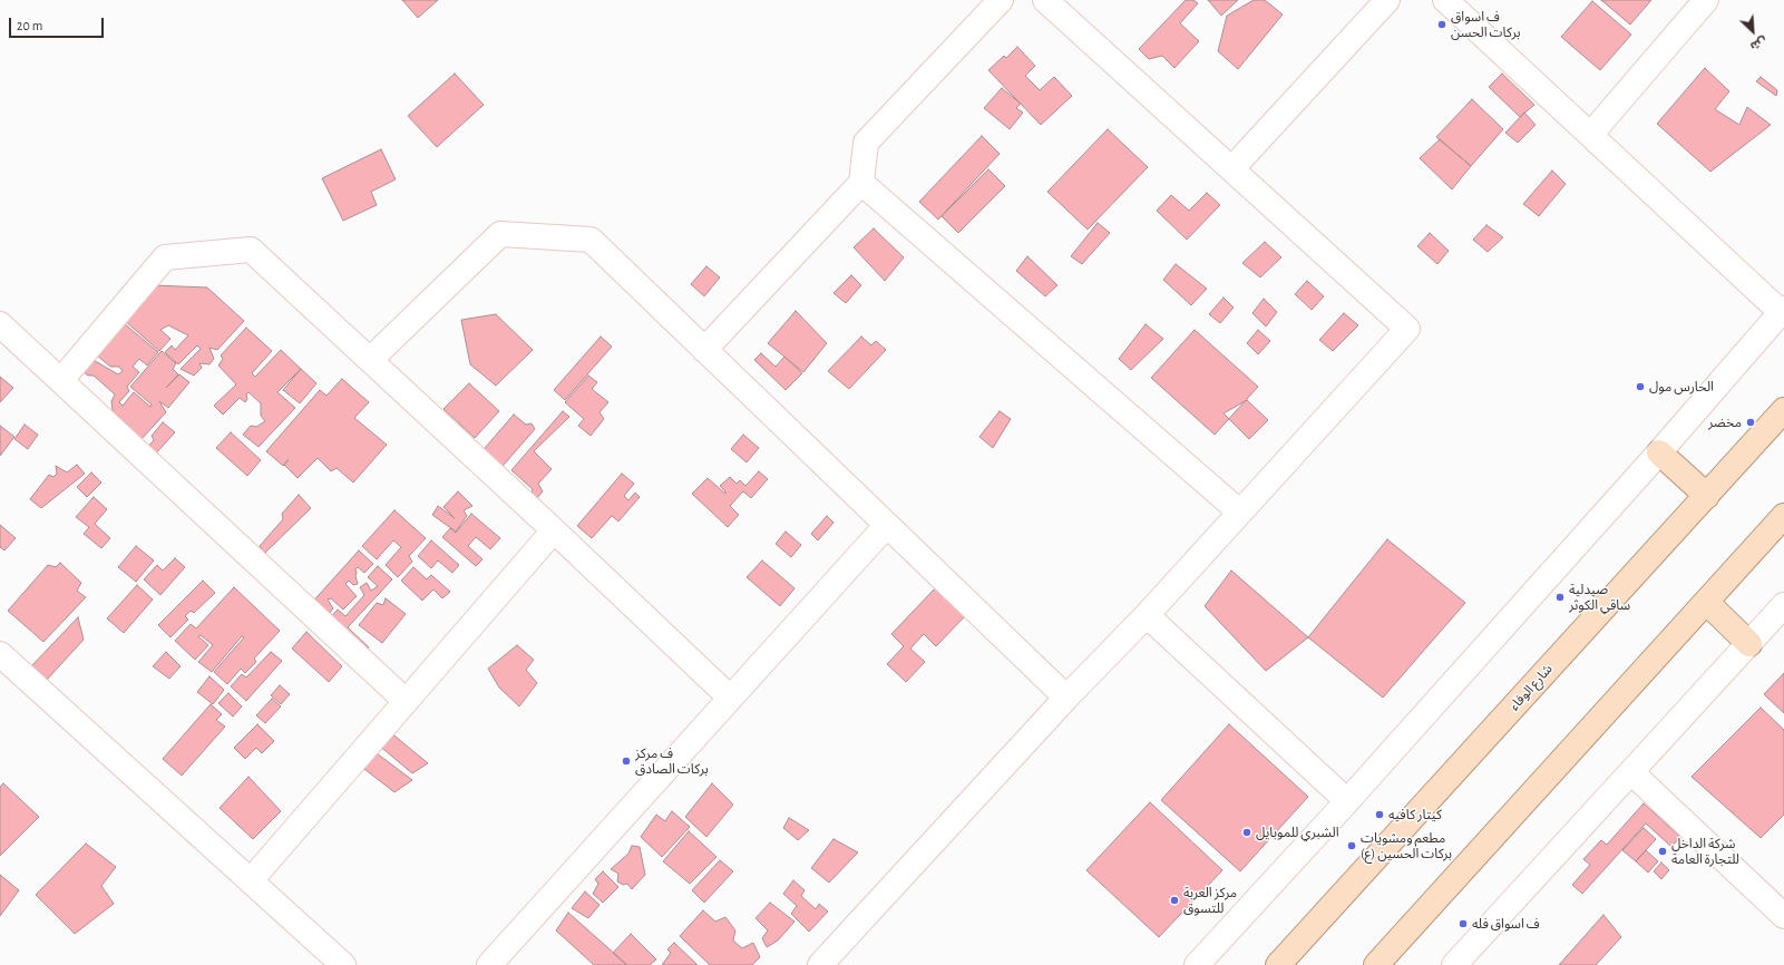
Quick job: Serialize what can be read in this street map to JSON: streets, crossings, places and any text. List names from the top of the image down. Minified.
{"streets":{"main road":["شارع الوفاء"]},"places":["ف اسواق بركات الحسن","الحارس مول","مخضر","صيدلية ساقي الكوثر","ف مركز بركات الصادق","كيتار كافيه","الشبري للموبايل","مطعم ومشويات بركات الحسين (ع)","شركة الداخل للتجارة العامة","مركز العربة للتسوق","ف اسواق فله"],"scale_bar":"20 m","north":"bottom right"}
